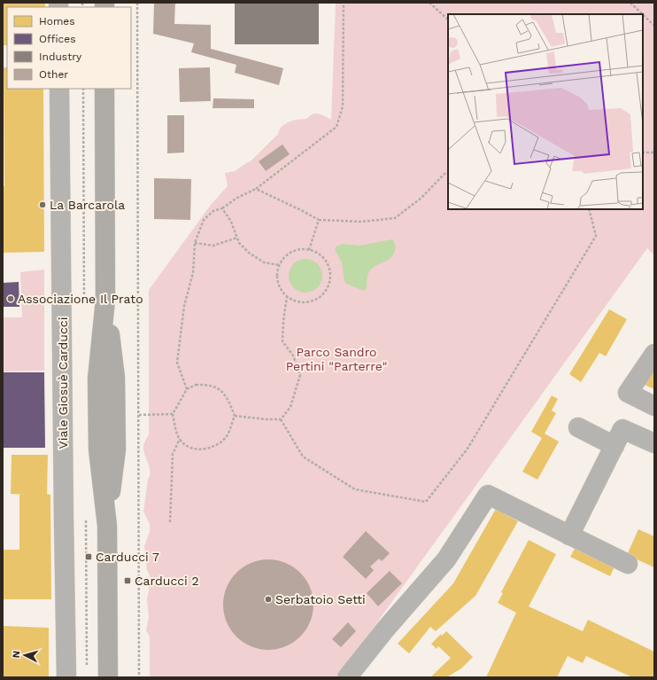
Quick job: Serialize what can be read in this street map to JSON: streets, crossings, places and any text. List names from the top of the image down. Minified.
{"streets":{"street":["Viale Giosuè Carducci"]},"parks":["Parco Sandro Pertini \"Parterre\""],"places":{"other":["La Barcarola","Associazione Il Prato","Serbatoio Setti"],"transit":["Carducci 7","Carducci 2"]},"legend":["Homes","Offices","Industry","Other"],"north":"left"}
